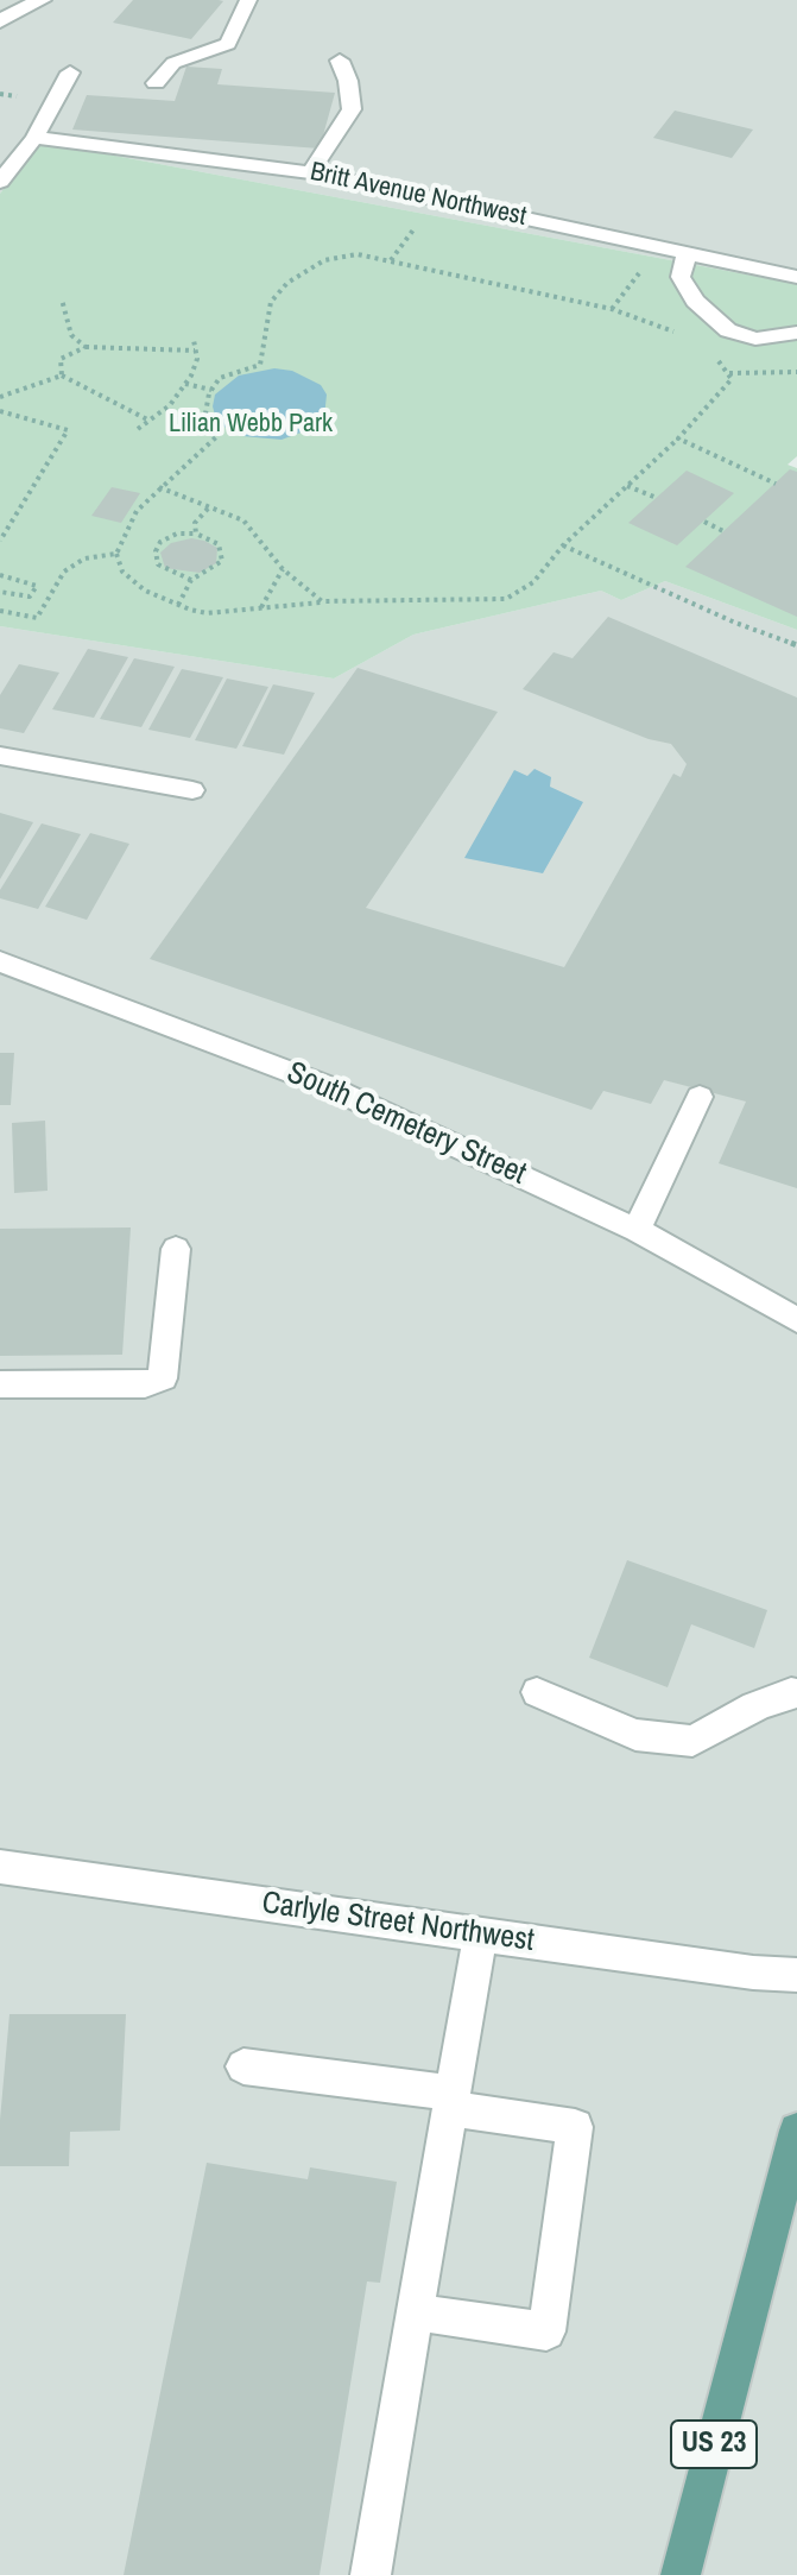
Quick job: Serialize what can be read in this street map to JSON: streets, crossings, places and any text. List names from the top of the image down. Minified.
{"streets":{"main road":["US 23"],"street":["Britt Avenue Northwest","South Cemetery Street","Carlyle Street Northwest"]},"parks":["Lilian Webb Park"]}
